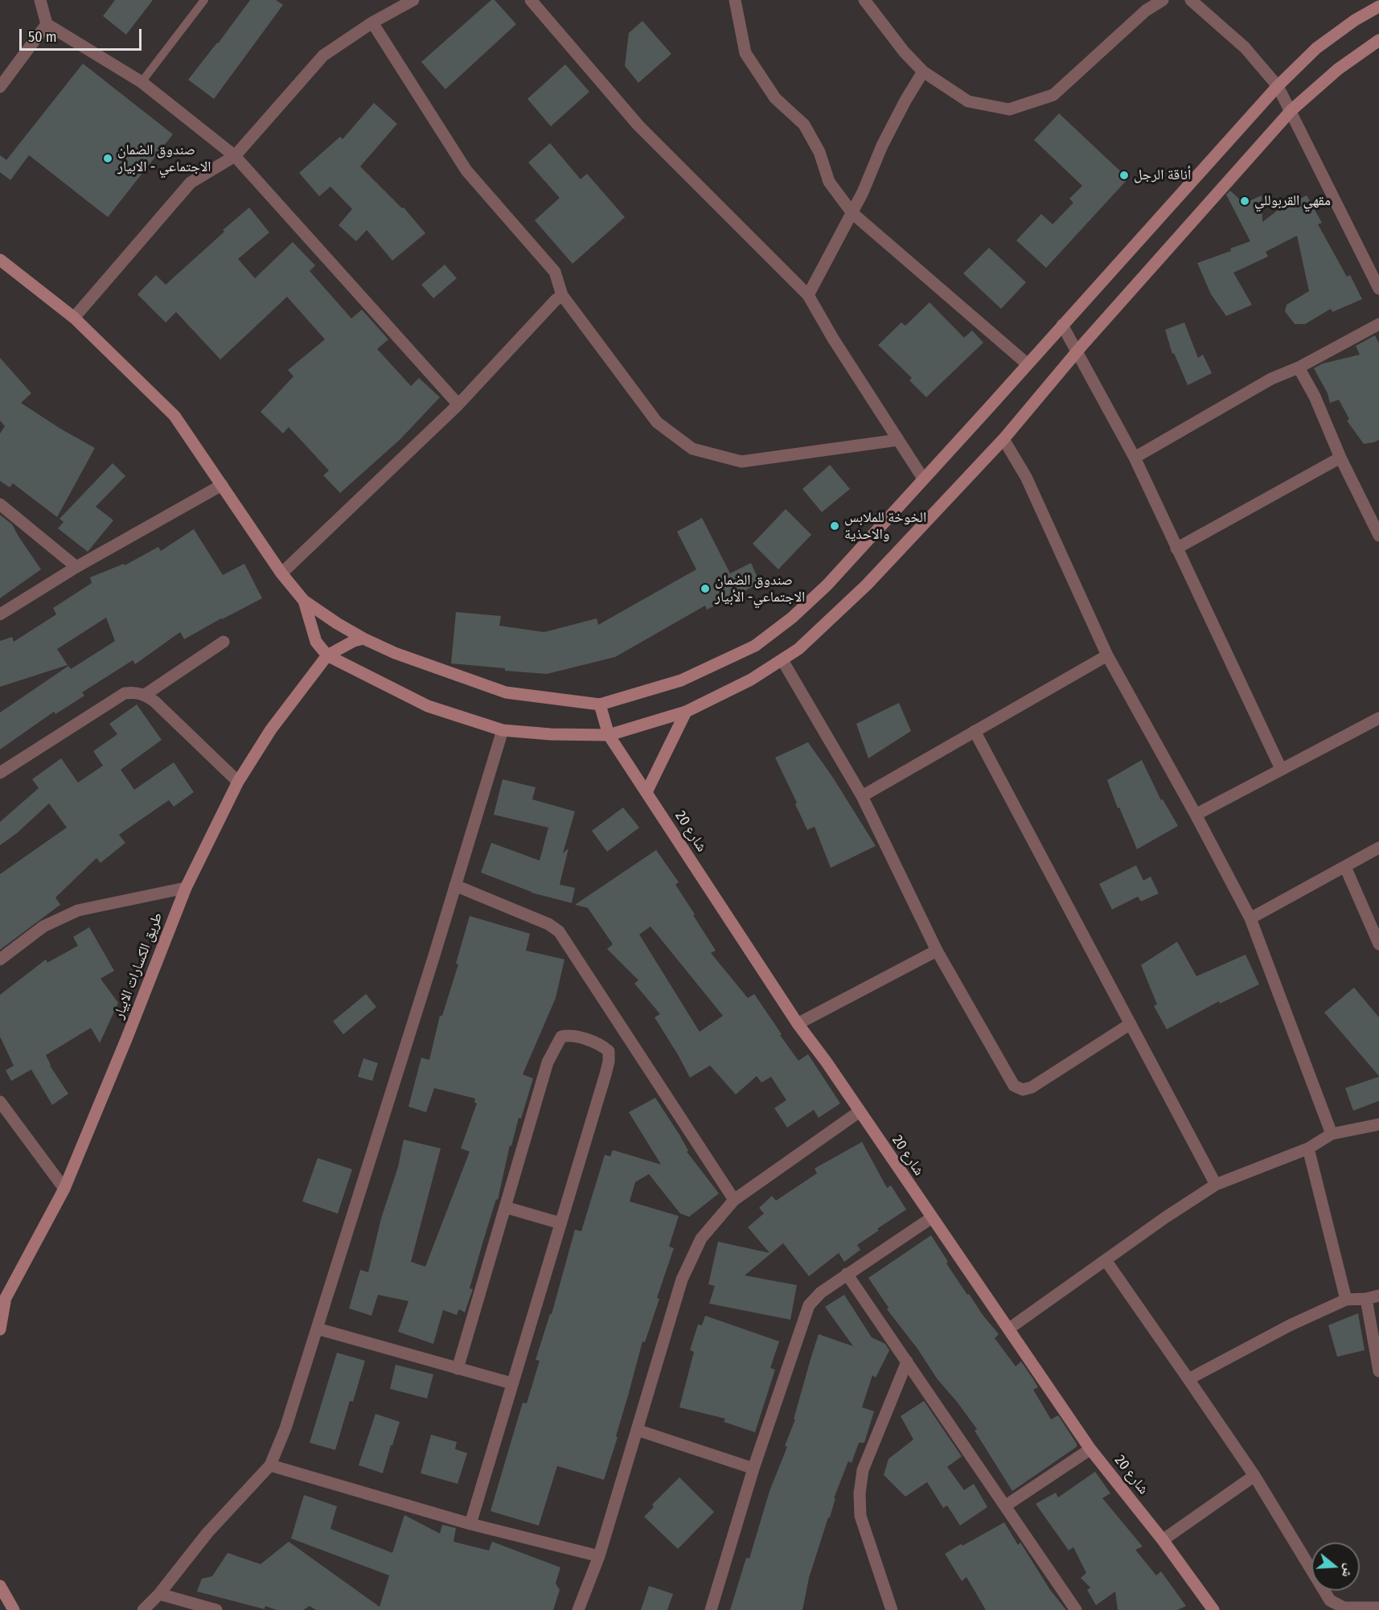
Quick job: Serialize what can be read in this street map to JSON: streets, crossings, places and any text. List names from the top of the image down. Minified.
{"streets":{"street":["شارع 20","طريق الكسارات الابيار"]},"places":["صندوق الضمان الاجتماعي - الابيار","أناقة الرجل","مقهي القربوللي","الخوخة للملابس والاحذية","صندوق الضمان الاجتماعي- الأبيار"],"scale_bar":"50 m","north":"right"}
